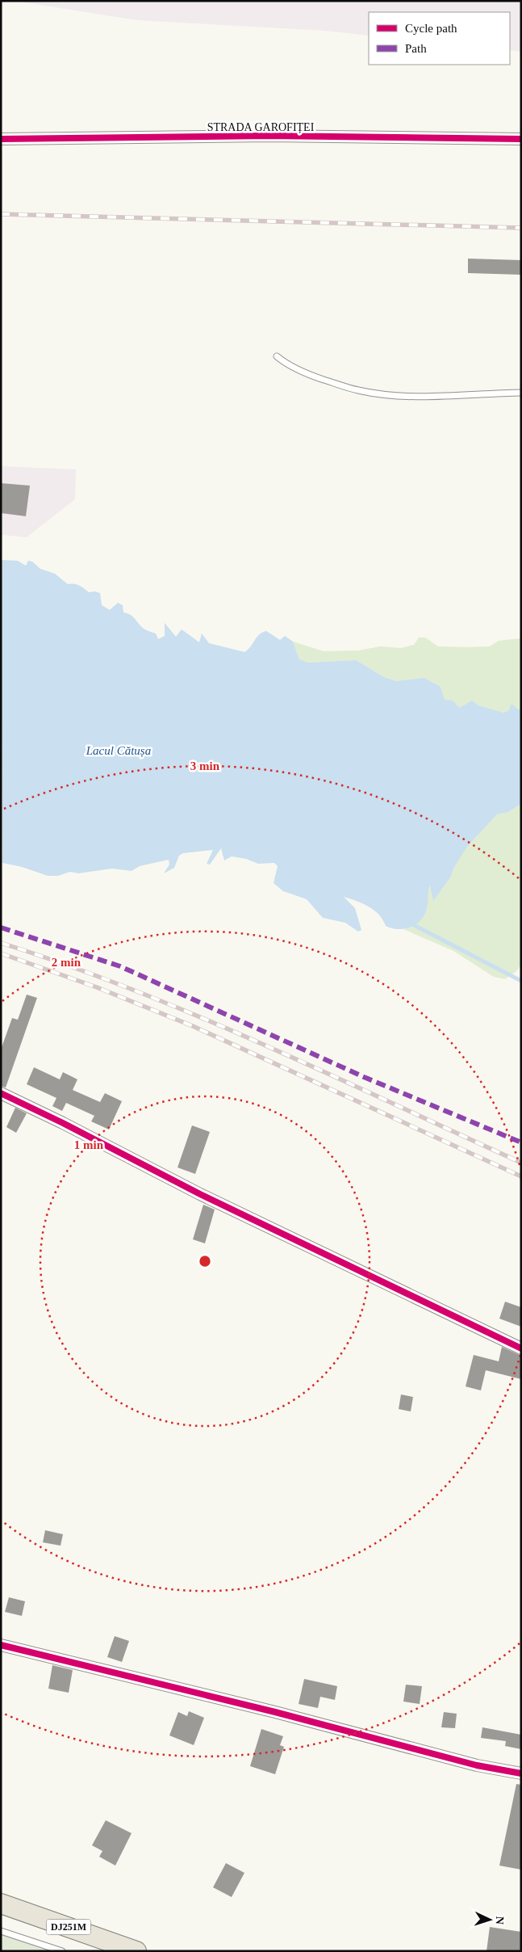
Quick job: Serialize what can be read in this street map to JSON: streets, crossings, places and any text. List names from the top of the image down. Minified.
{"streets":{"highway":["DJ251M"],"street":["STRADA GAROFIȚEI"]},"water":["Lacul Cătușa"],"legend":["Cycle path","Path"],"north":"right","rings":["3 min","2 min","1 min"]}
